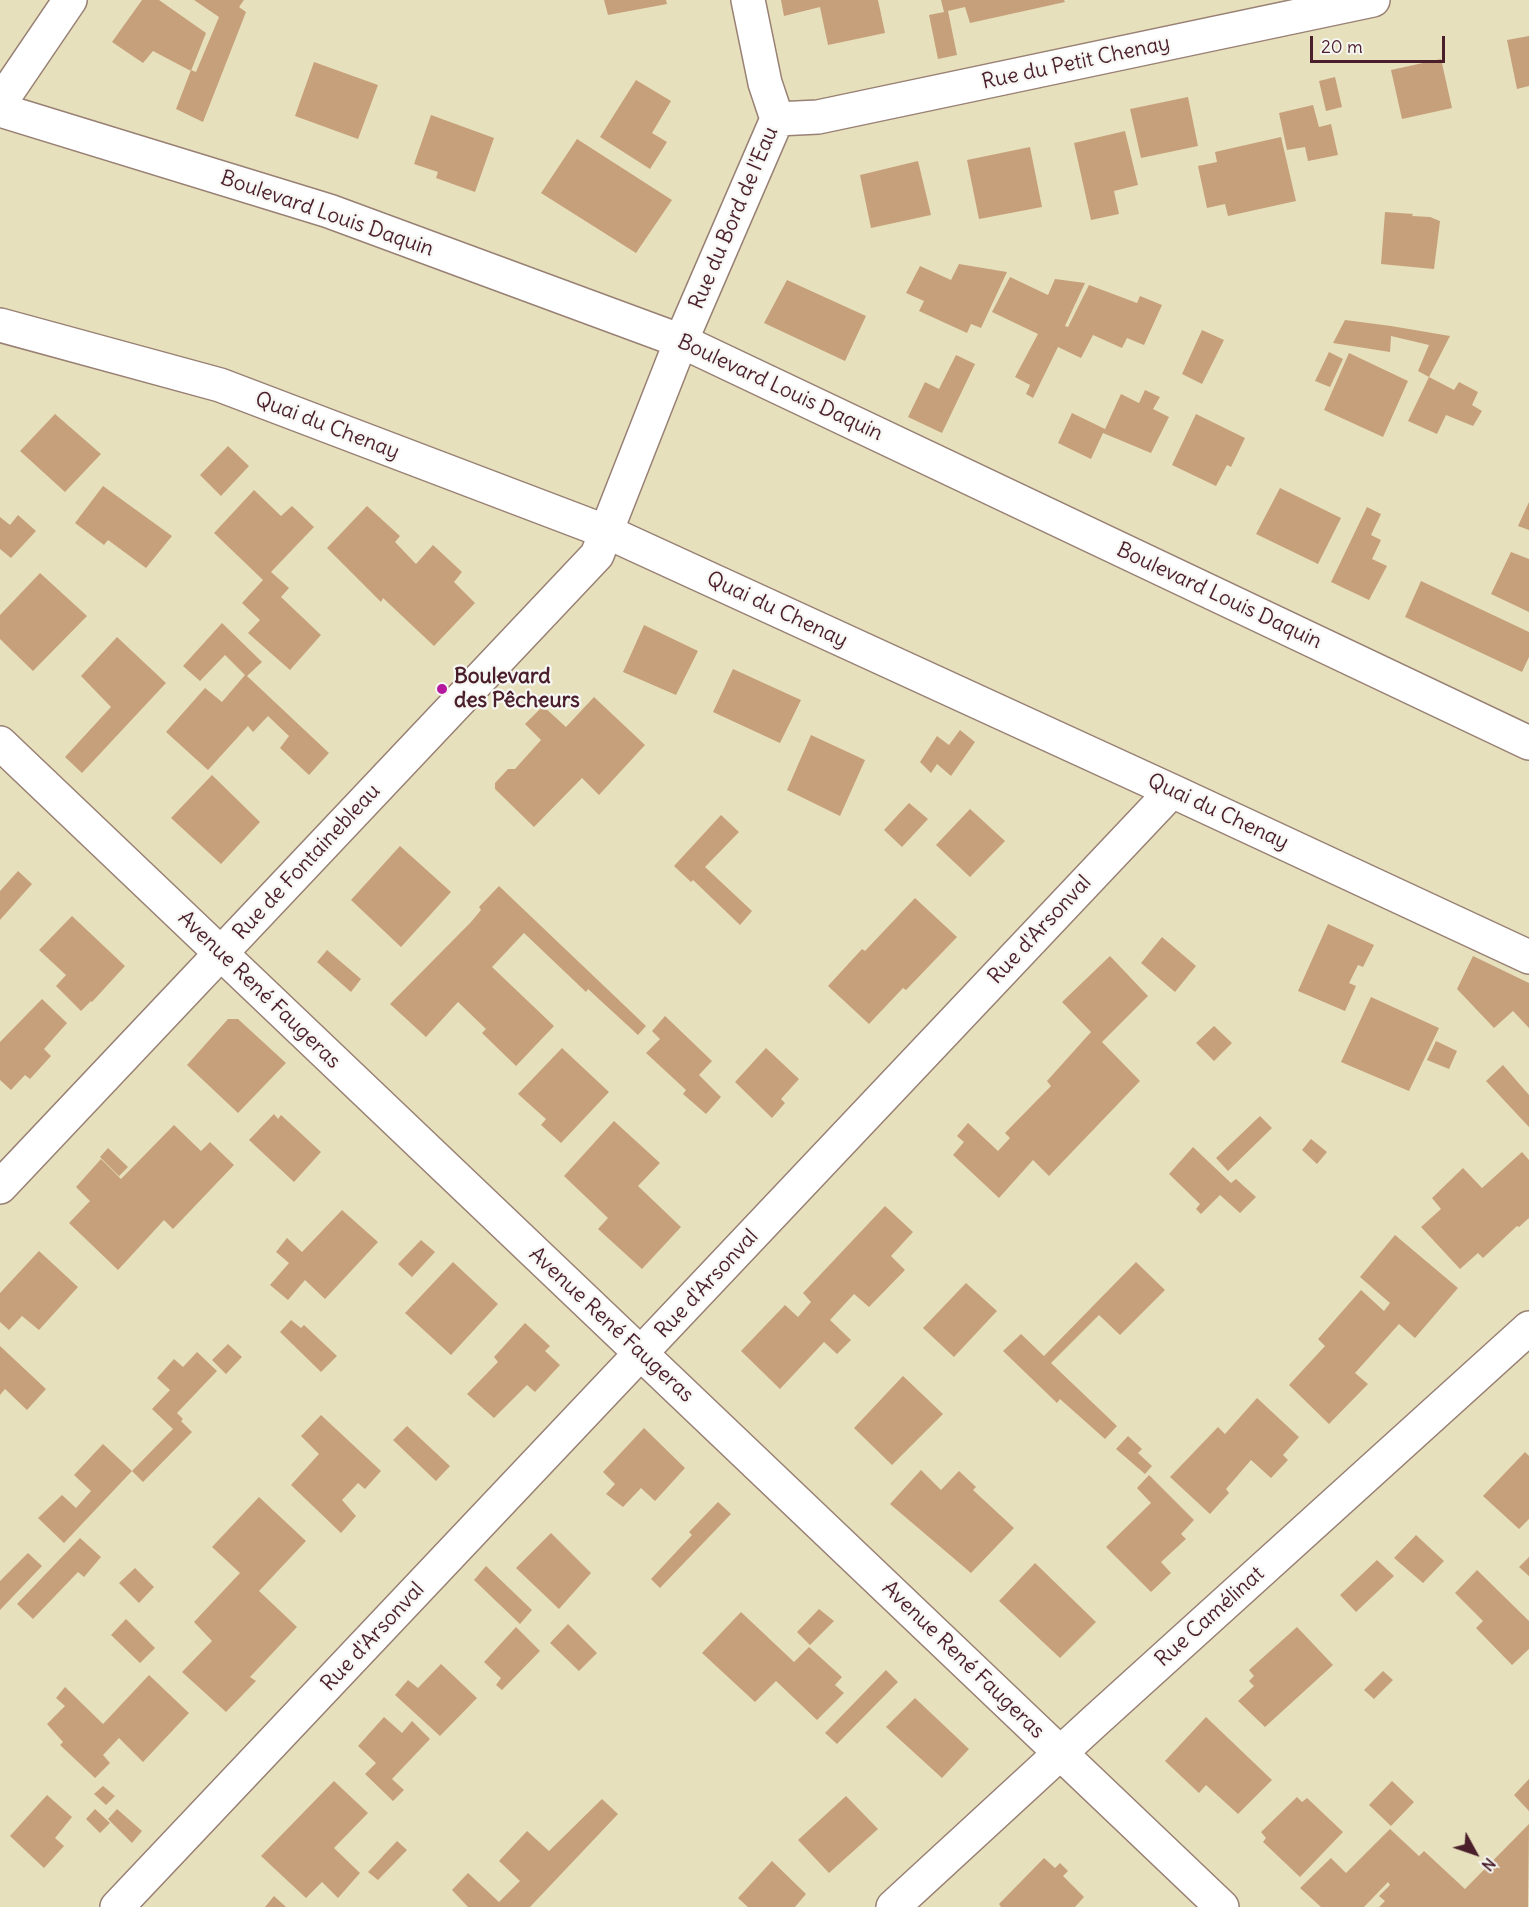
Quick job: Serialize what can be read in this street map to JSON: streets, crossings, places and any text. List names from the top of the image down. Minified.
{"streets":{"street":["Rue du Petit Chenay","Boulevard Louis Daquin","Rue du Bord de l'Eau","Quai du Chenay","Rue de Fontainebleau","Rue d'Arsonval","Avenue René Faugeras","Rue Camélinat"]},"crossings":[["Rue du Petit Chenay","Rue du Bord de l'Eau"],["Boulevard Louis Daquin","Rue du Bord de l'Eau"],["Rue du Bord de l'Eau","Quai du Chenay"],["Rue du Bord de l'Eau","Rue de Fontainebleau"],["Quai du Chenay","Rue de Fontainebleau"],["Quai du Chenay","Rue d'Arsonval"],["Rue de Fontainebleau","Avenue René Faugeras"],["Rue d'Arsonval","Avenue René Faugeras"],["Avenue René Faugeras","Rue Camélinat"]],"places":["Boulevard des Pêcheurs"],"scale_bar":"20 m","north":"bottom right"}
